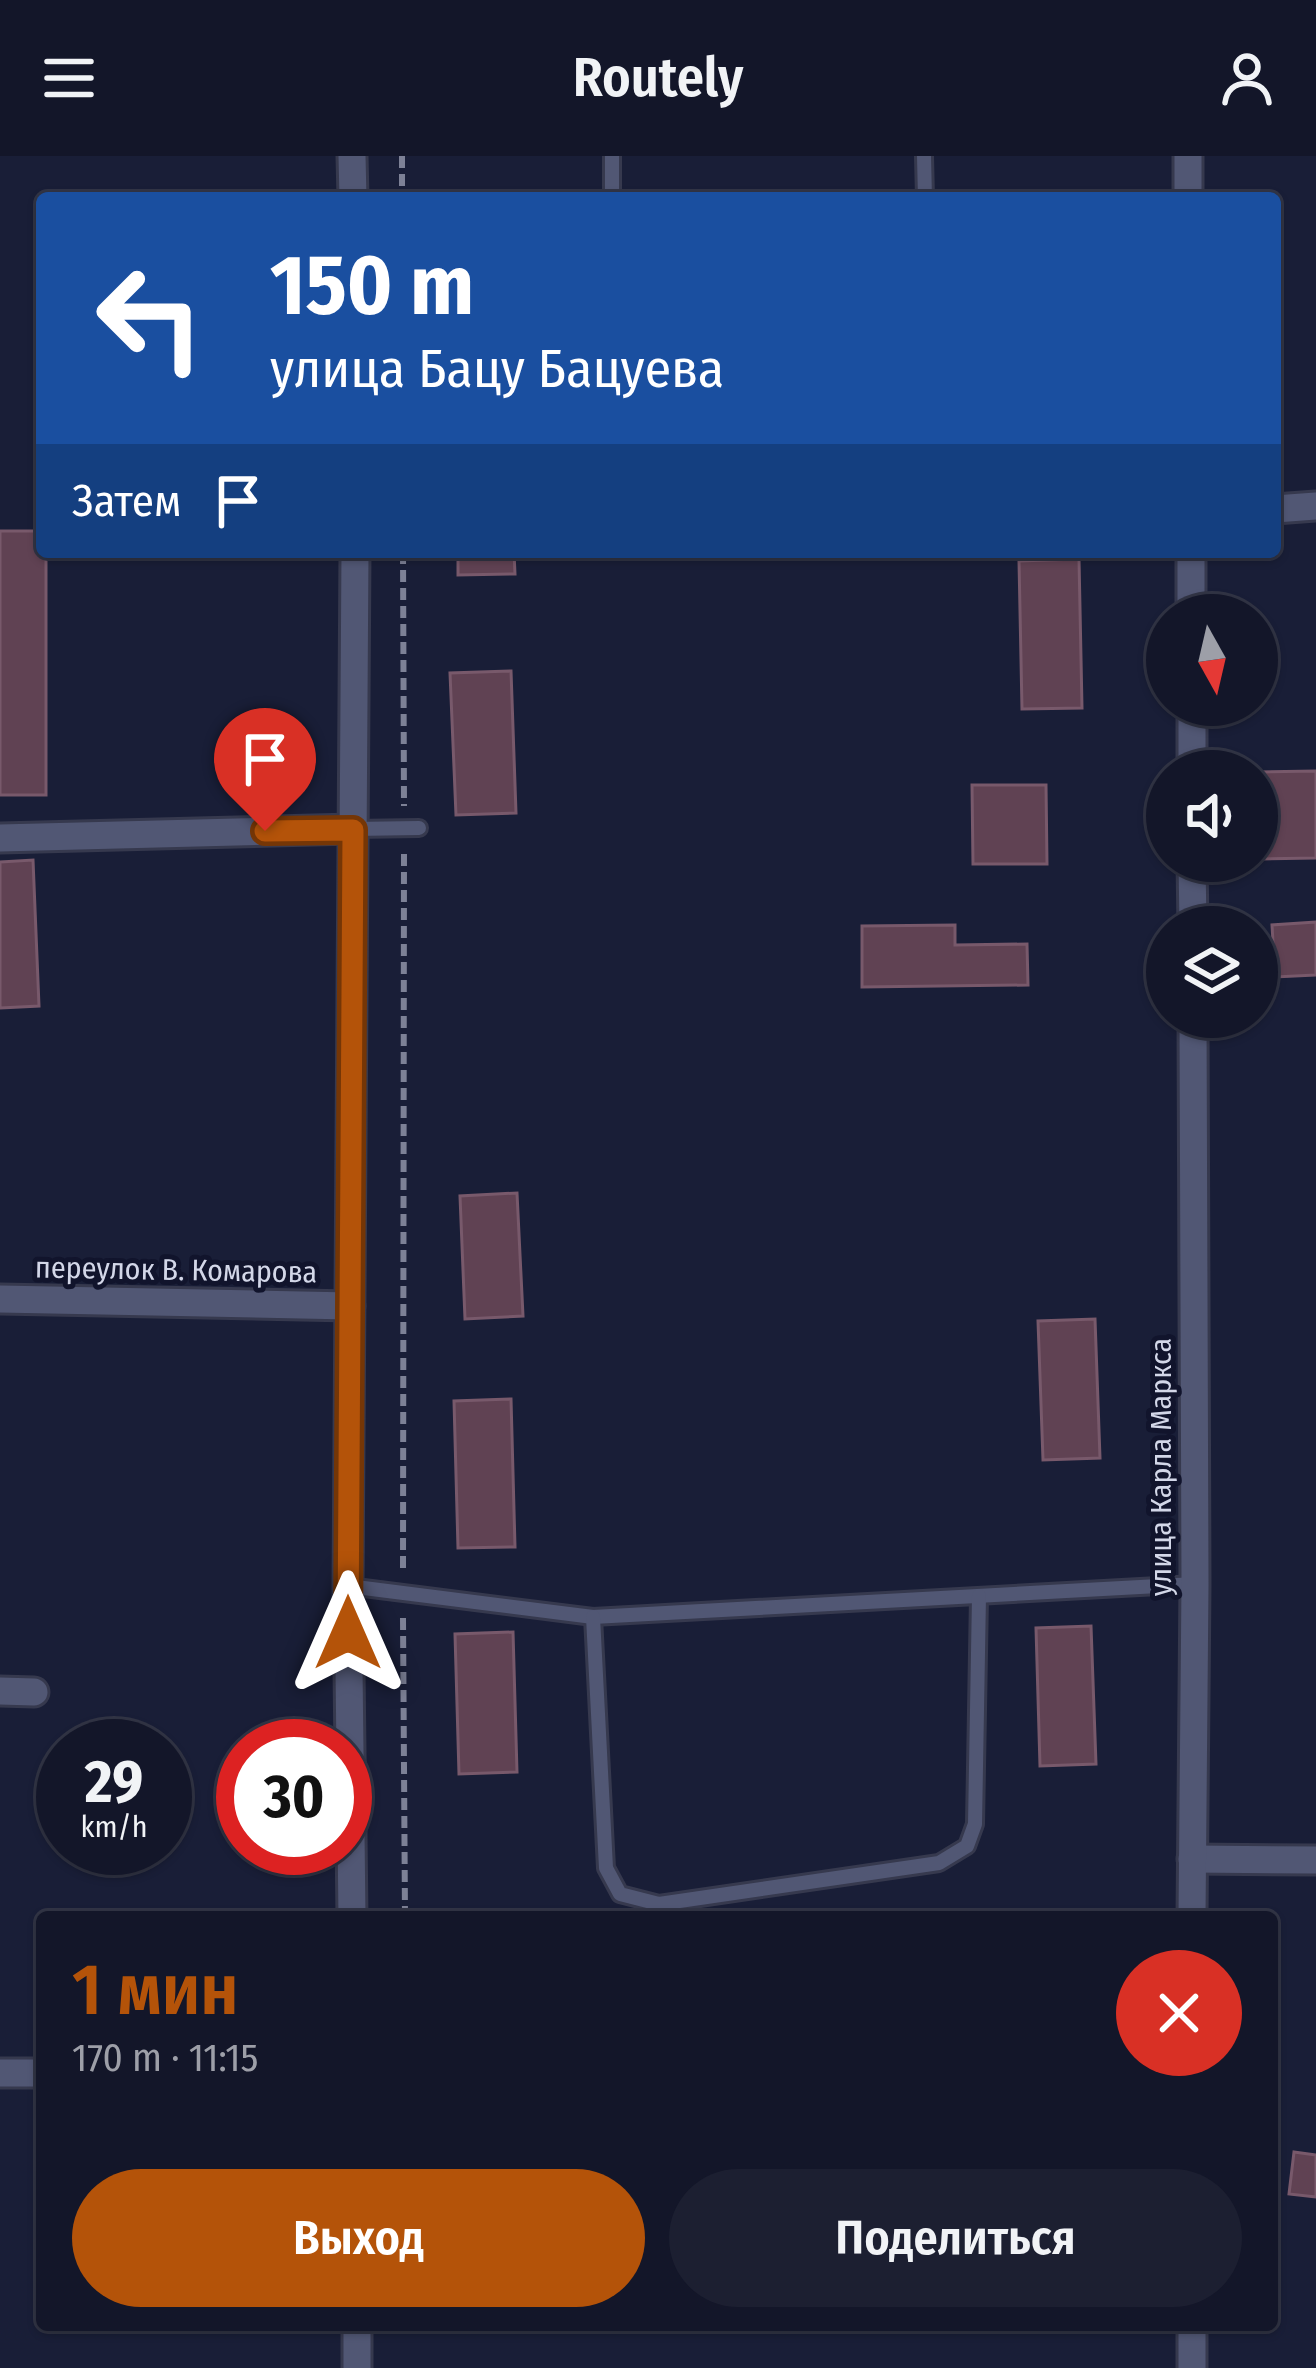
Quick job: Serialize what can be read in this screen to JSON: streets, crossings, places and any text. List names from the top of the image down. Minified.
{"streets":{"street":["переулок В. Комарова","улица Карла Маркса"]},"north":"bottom","page":{"header":"Routely","turn":["150 m","улица Бацу Бацуева"],"then":"Затем","speed":"29 km/h","limit":"30","heading":["1 мин","170 m · 11:15"],"buttons":["Выход","Поделиться"]}}
